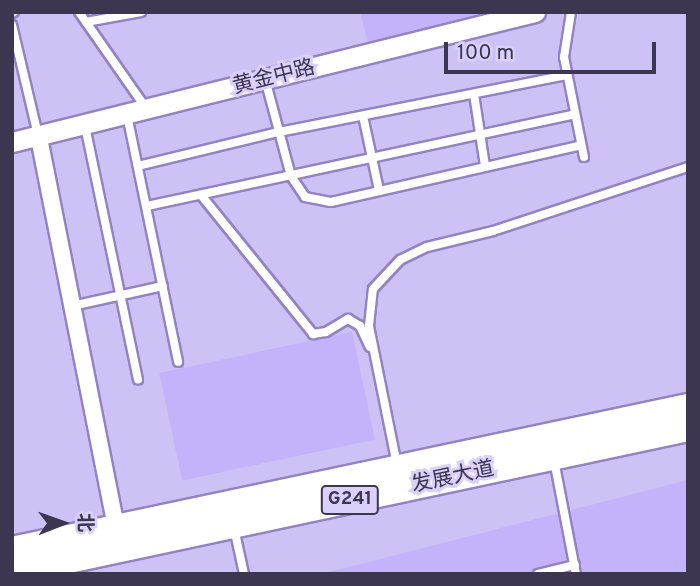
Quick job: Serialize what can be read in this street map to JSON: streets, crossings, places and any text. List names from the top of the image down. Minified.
{"streets":{"highway":["发展大道","G241"],"street":["黄金中路"]},"scale_bar":"100 m","north":"right"}
